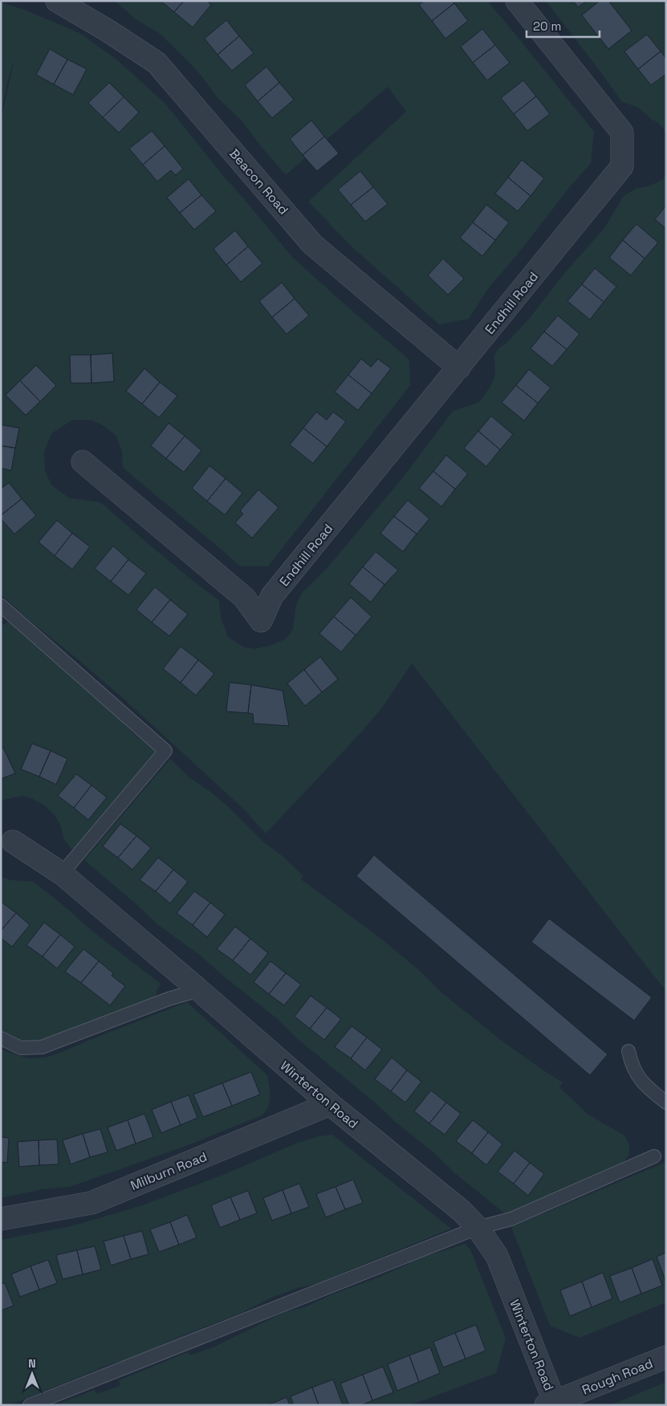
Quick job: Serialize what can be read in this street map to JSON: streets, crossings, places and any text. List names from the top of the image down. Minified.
{"streets":{"street":["Beacon Road","Endhill Road","Winterton Road","Milburn Road","Rough Road"]},"crossings":[["Beacon Road","Endhill Road"],["Winterton Road","Milburn Road"],["Winterton Road","Rough Road"]],"scale_bar":"20 m","north":"top"}
